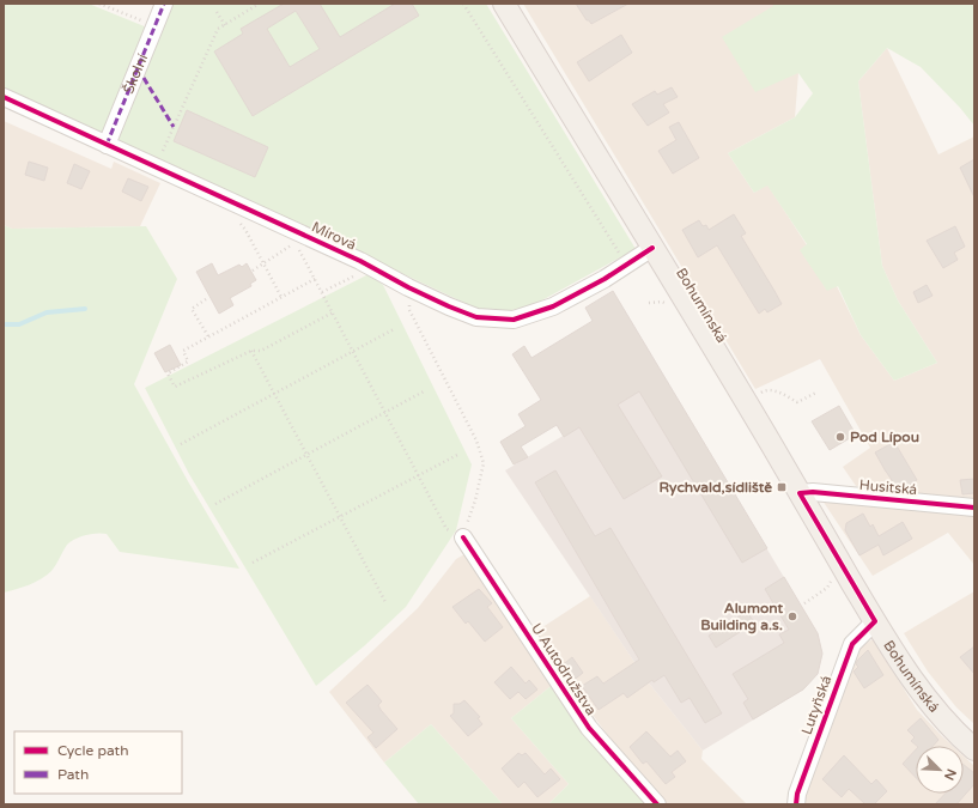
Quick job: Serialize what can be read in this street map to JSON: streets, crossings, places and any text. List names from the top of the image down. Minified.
{"streets":{"main road":["Bohumínská"],"street":["Školní","Mírová","Husitská","U Autodružstva","Lutyňská"]},"crossings":[["Školní","Mírová"],["Mírová","Bohumínská"],["Bohumínská","Husitská"],["Bohumínská","Lutyňská"]],"places":{"other":["Pod Lípou","Alumont Building a.s."],"transit":["Rychvald,sídliště"]},"legend":["Cycle path","Path"],"north":"bottom right"}
